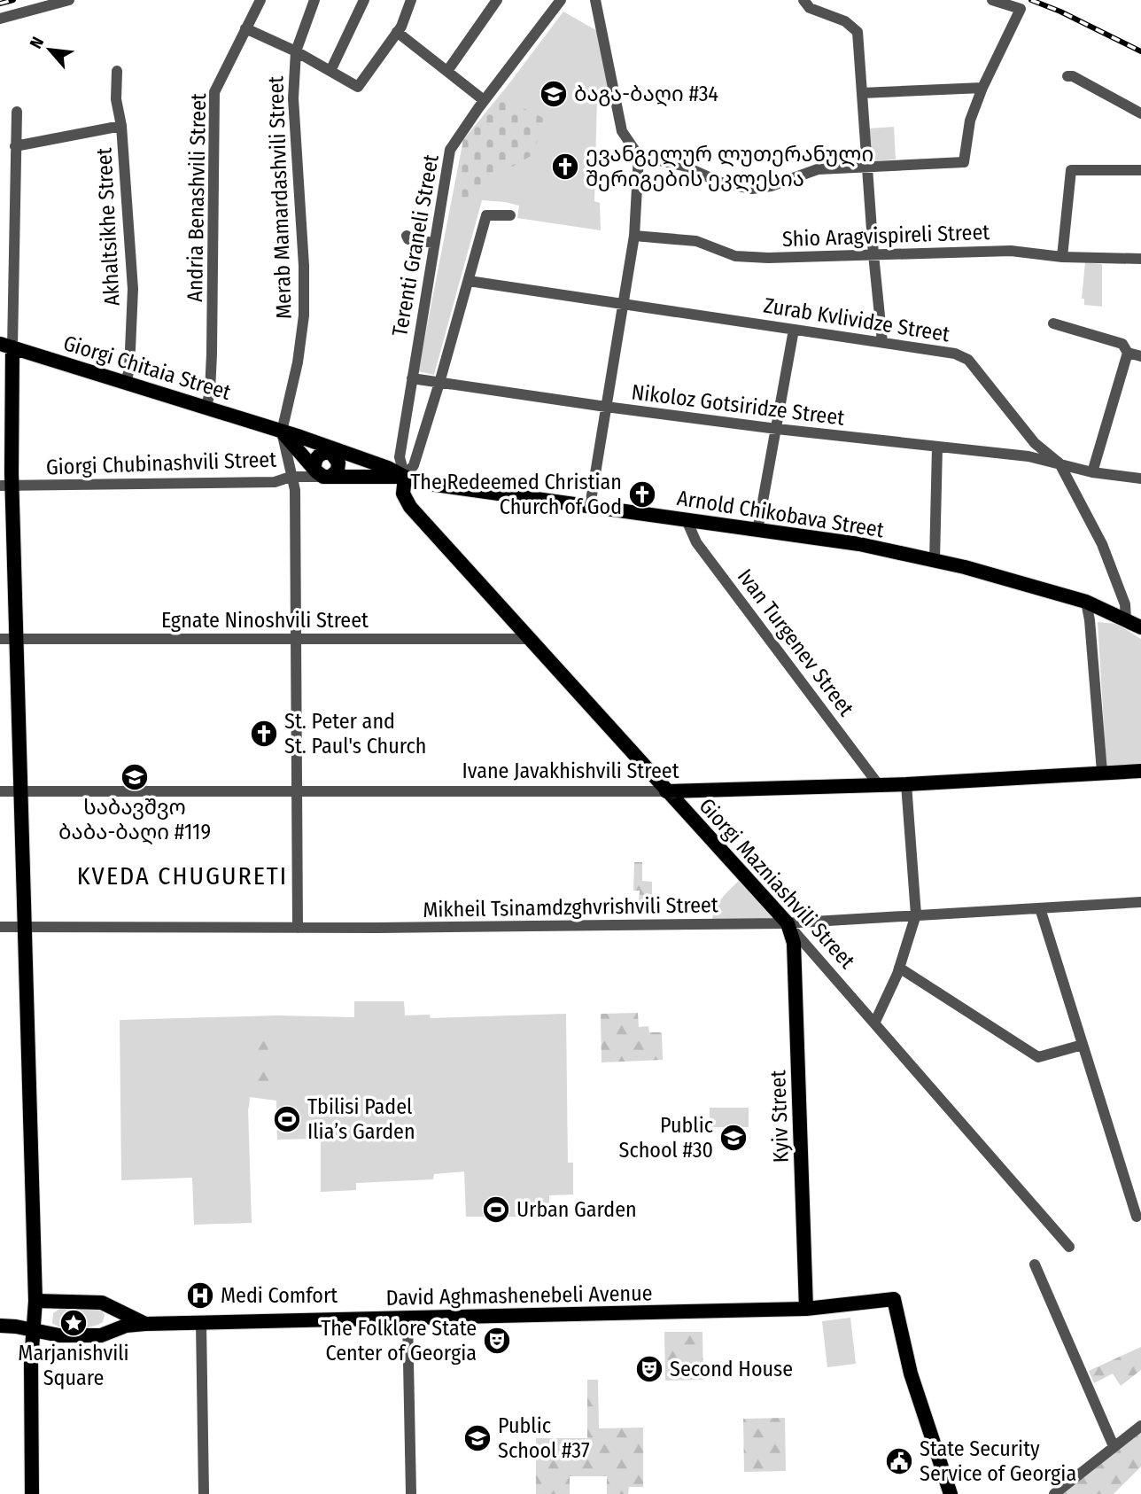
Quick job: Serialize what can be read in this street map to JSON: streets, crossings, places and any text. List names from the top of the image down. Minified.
{"streets":{"main road":["Giorgi Chitaia Street","Arnold Chikobava Street","Ivane Javakhishvili Street","Giorgi Mazniashvili Street","Kyiv Street","David Aghmashenebeli Avenue"],"street":["Andria Benashvili Street","Merab Mamardashvili Street","Akhaltsikhe Street","Shio Aragvispireli Street","Terenti Graneli Street","Zurab Kvlividze Street","Nikoloz Gotsiridze Street","Giorgi Chubinashvili Street","Egnate Ninoshvili Street","Ivan Turgenev Street","Mikheil Tsinamdzghvrishvili Street"]},"crossings":[["Andria Benashvili Street","Giorgi Chitaia Street"],["Merab Mamardashvili Street","Giorgi Chitaia Street"],["Akhaltsikhe Street","Giorgi Chitaia Street"],["Terenti Graneli Street","Giorgi Chitaia Street"],["Terenti Graneli Street","Nikoloz Gotsiridze Street"],["Terenti Graneli Street","Arnold Chikobava Street"],["Zurab Kvlividze Street","Nikoloz Gotsiridze Street"],["Zurab Kvlividze Street","Arnold Chikobava Street"],["Giorgi Chitaia Street","Giorgi Chubinashvili Street"],["Giorgi Chitaia Street","Arnold Chikobava Street"],["Giorgi Chitaia Street","Giorgi Mazniashvili Street"],["Arnold Chikobava Street","Ivan Turgenev Street"],["Egnate Ninoshvili Street","Giorgi Mazniashvili Street"],["Ivan Turgenev Street","Ivane Javakhishvili Street"],["Ivane Javakhishvili Street","Giorgi Mazniashvili Street"],["Giorgi Mazniashvili Street","Mikheil Tsinamdzghvrishvili Street"],["Giorgi Mazniashvili Street","Kyiv Street"],["Mikheil Tsinamdzghvrishvili Street","Kyiv Street"],["Kyiv Street","David Aghmashenebeli Avenue"]],"districts":["KVEDA CHUGURETI"],"places":{"school or university":["ბაგა-ბაღი #34","საბავშვო ბაბა-ბაღი #119","Public School #30","Public School #37"],"church":["ევანგელურ ლუთერანული შერიგების ეკლესია","The Redeemed Christian Church of God","St. Peter and St. Paul's Church"],"sports":["Tbilisi Padel Ilia’s Garden","Urban Garden"],"hospital":["Medi Comfort"],"place":["Marjanishvili Square"],"theatre":["The Folklore State Center of Georgia","Second House"],"public building":["State Security Service of Georgia"]},"north":"top left"}
